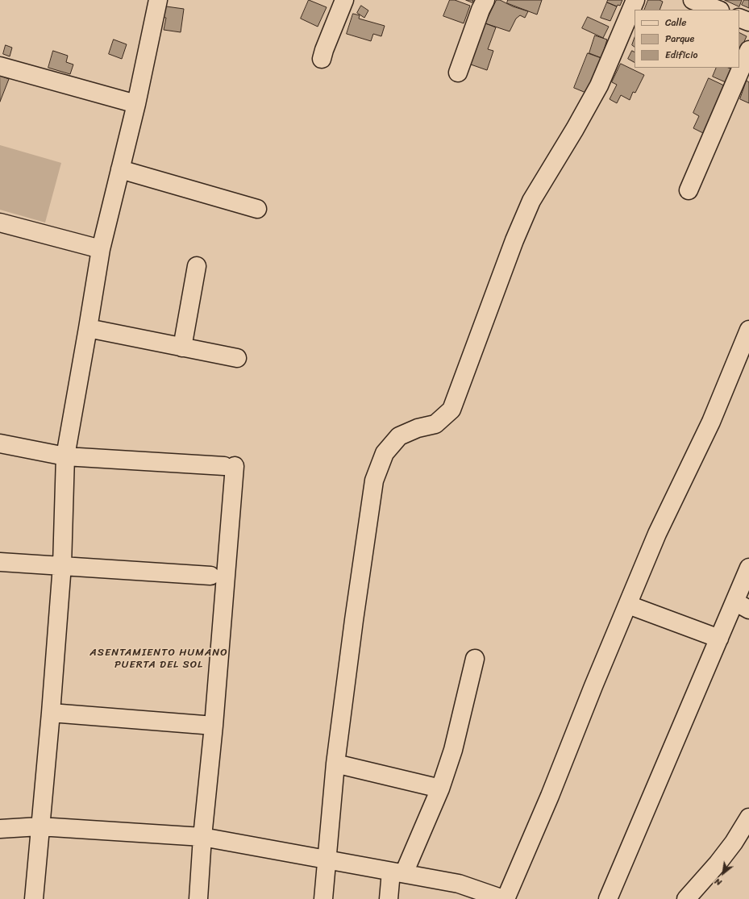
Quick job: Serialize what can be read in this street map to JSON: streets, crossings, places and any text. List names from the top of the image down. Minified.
{"districts":["ASENTAMIENTO HUMANO PUERTA DEL SOL"],"legend":["Calle","Parque","Edificio"],"north":"bottom left"}
